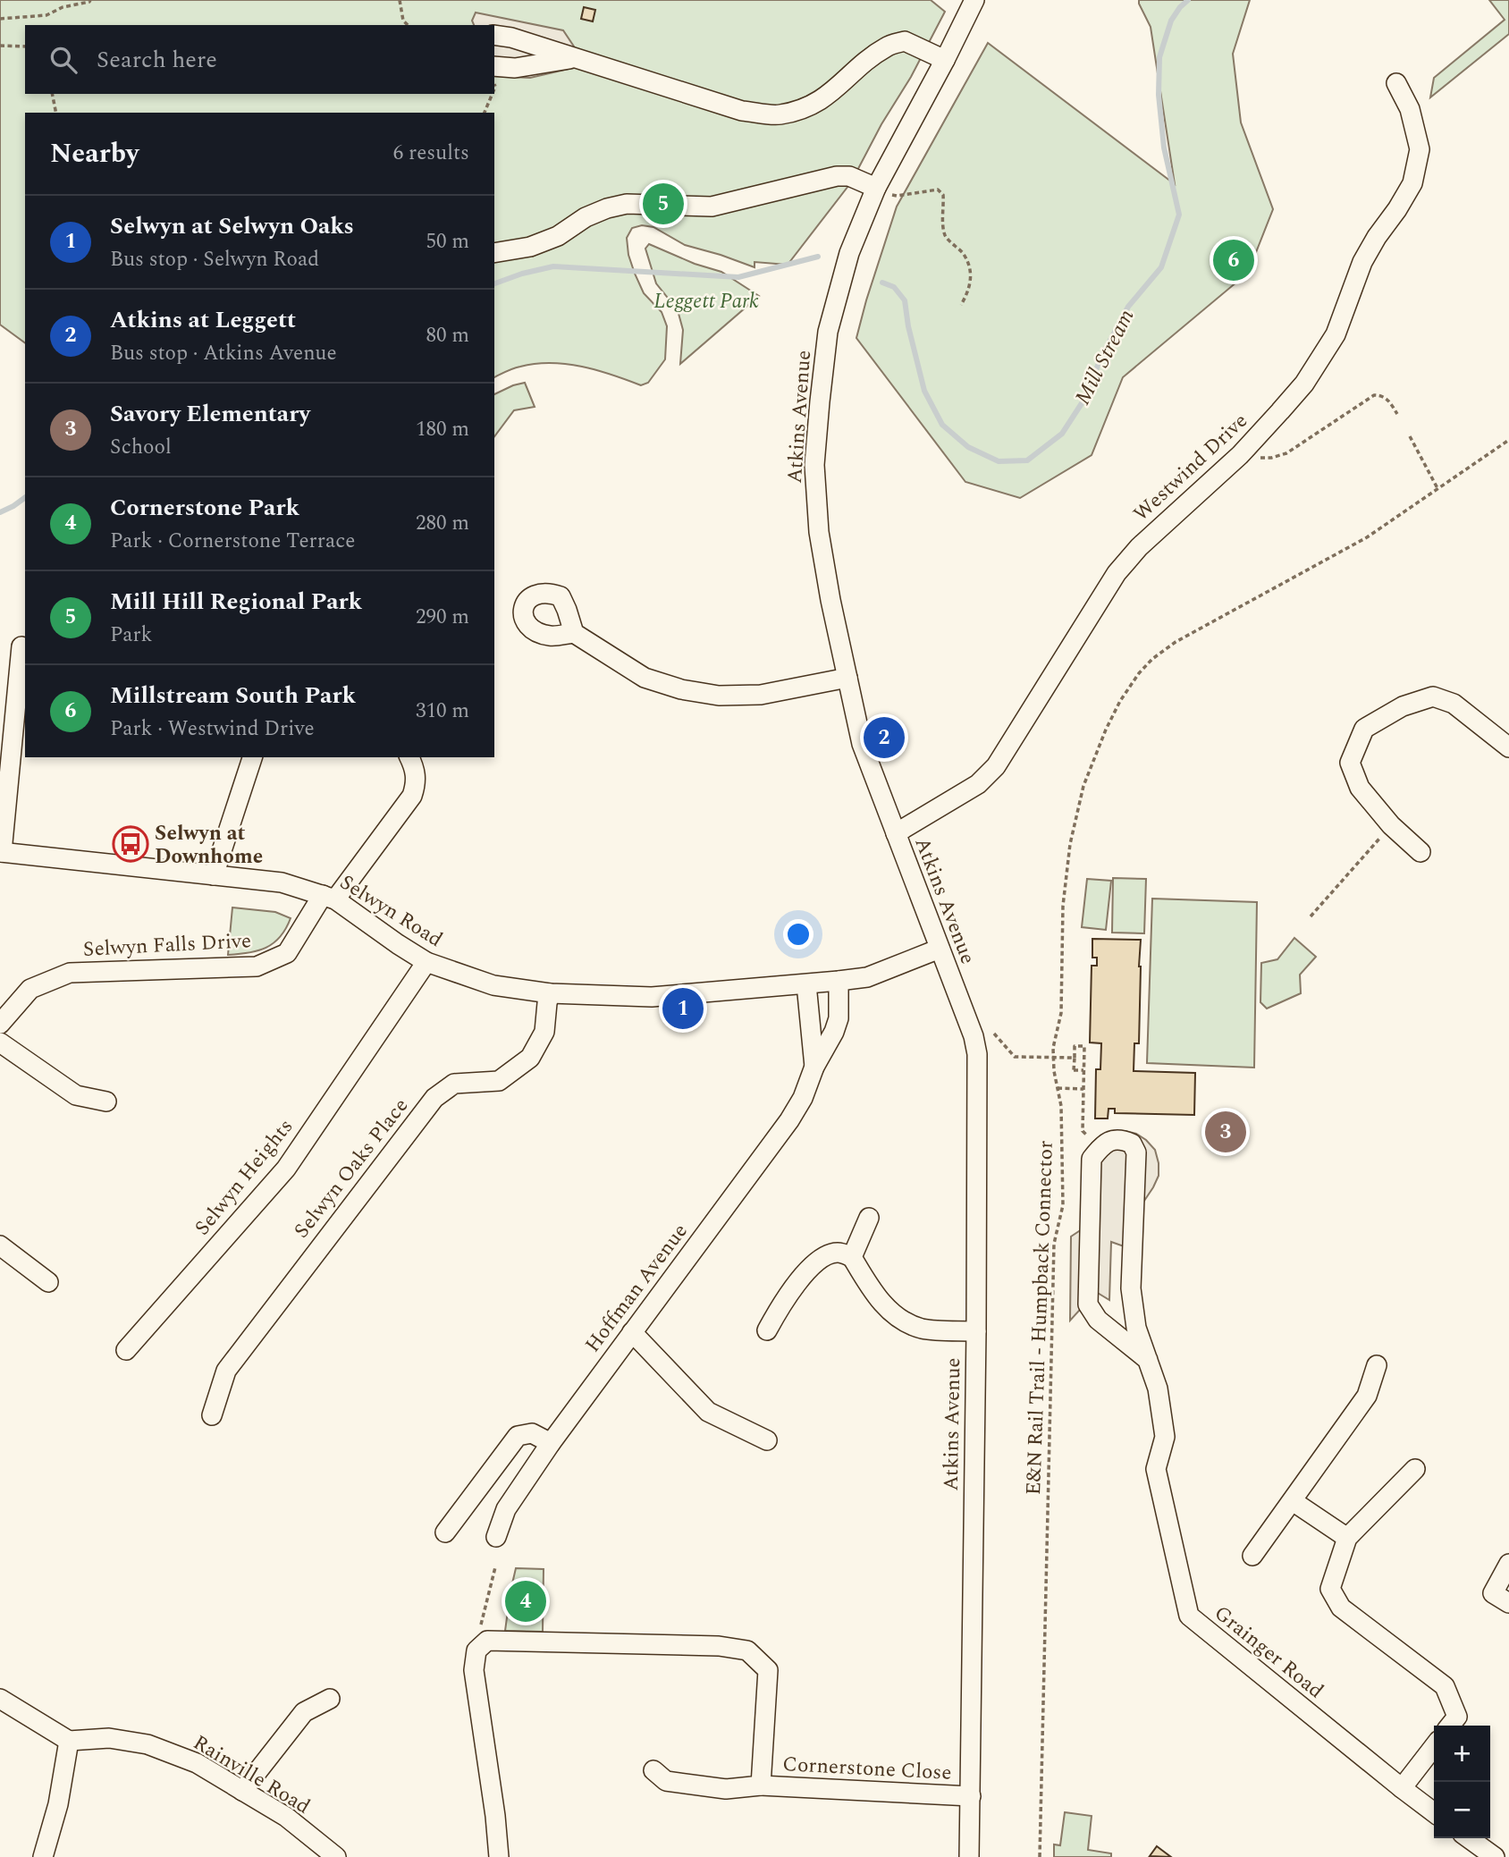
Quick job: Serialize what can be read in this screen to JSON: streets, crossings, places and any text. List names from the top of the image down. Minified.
{"streets":{"street":["Atkins Avenue","Westwind Drive","Selwyn Road","Selwyn Falls Drive","Selwyn Oaks Place","Selwyn Heights","Hoffman Avenue","Grainger Road","Cornerstone Close","Rainville Road"],"path":["E&N Rail Trail - Humpback Connector"]},"crossings":[["Atkins Avenue","Westwind Drive"],["Atkins Avenue","Selwyn Road"],["Atkins Avenue","Cornerstone Close"],["Selwyn Road","Selwyn Falls Drive"],["Selwyn Road","Selwyn Oaks Place"],["Selwyn Road","Selwyn Heights"],["Selwyn Road","Hoffman Avenue"]],"water":["Mill Stream"],"parks":["Leggett Park"],"places":{"bus stop":["Selwyn at Downhome"]},"page":{"search":"Search here","heading":["Nearby","6 results"],"pins":["5","6","2","1","3","4"],"list":[{"mark":"1","name":"Selwyn at Selwyn Oaks","note":"Bus stop · Selwyn Road","value":"50 m"},{"mark":"2","name":"Atkins at Leggett","note":"Bus stop · Atkins Avenue","value":"80 m"},{"mark":"3","name":"Savory Elementary","note":"School","value":"180 m"},{"mark":"4","name":"Cornerstone Park","note":"Park · Cornerstone Terrace","value":"280 m"},{"mark":"5","name":"Mill Hill Regional Park","note":"Park","value":"290 m"},{"mark":"6","name":"Millstream South Park","note":"Park · Westwind Drive","value":"310 m"}],"map_buttons":["+","−"]}}
